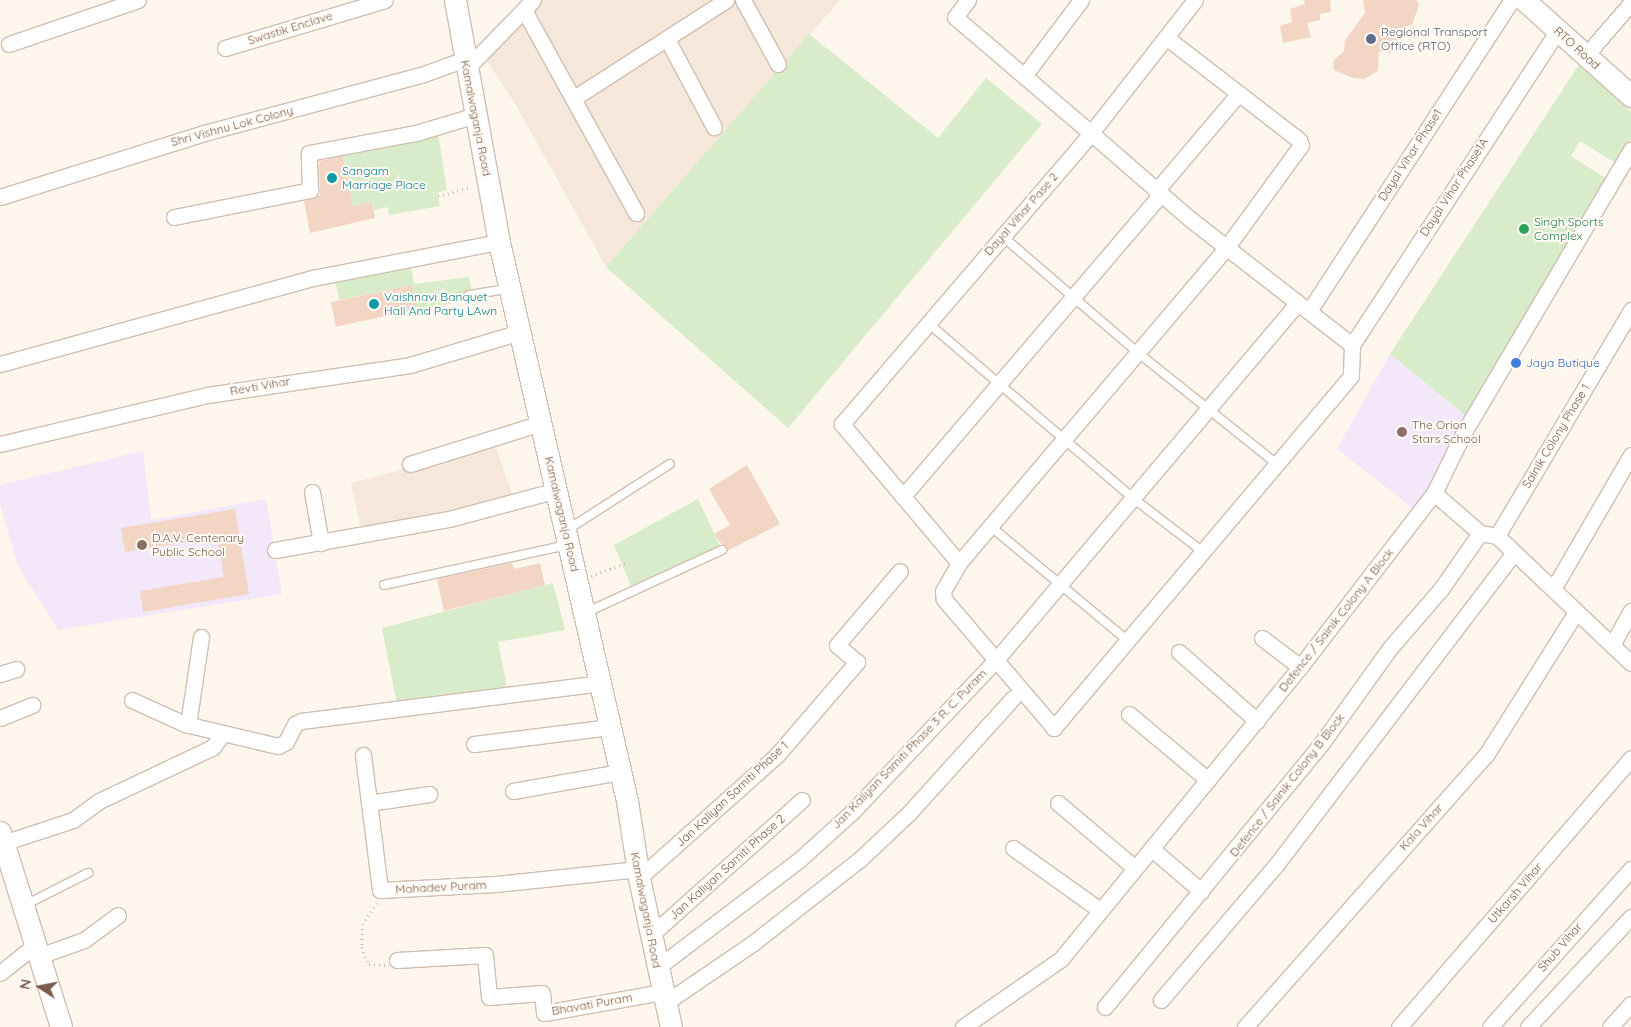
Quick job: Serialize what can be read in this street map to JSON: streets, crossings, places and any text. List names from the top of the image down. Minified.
{"streets":{"main road":["RTO Road","Kamalwaganja Road"],"street":["Swastik Enclave","Shri Vishnu Lok Colony","Dayal Vihar Phase1","Dayal Vihar Phase1A","Dayal Vihar Pase 2","Revti Vihar","Sainik Colony Phase 1","Defence / Sainik Colony A Block","Jan Kaliyan Samiti Phase 3 R. C. Puram","Defence / Sainik Colony B Block","Jan Kaliyan Samiti Phase 1","Kala Vihar","Jan Kaliyan Samiti Phase 2","Mahadev Puram","Utkarsh Vihar","Shub Vihar","Bhavati Puram"]},"crossings":[["RTO Road","Dayal Vihar Phase1A"],["Kamalwaganja Road","Shri Vishnu Lok Colony"],["Kamalwaganja Road","Revti Vihar"],["Kamalwaganja Road","Jan Kaliyan Samiti Phase 3 R. C. Puram"],["Kamalwaganja Road","Jan Kaliyan Samiti Phase 1"],["Kamalwaganja Road","Jan Kaliyan Samiti Phase 2"],["Kamalwaganja Road","Mahadev Puram"],["Kamalwaganja Road","Bhavati Puram"],["Dayal Vihar Phase1","Jan Kaliyan Samiti Phase 3 R. C. Puram"],["Jan Kaliyan Samiti Phase 1","Mahadev Puram"]],"places":["Regional Transport Office (RTO)","Sangam Marriage Place","Singh Sports Complex","Vaishnavi Banquet Hall And Party LAwn","Jaya Butique","The Orion Stars School","D.A.V. Centenary Public School"],"north":"left"}
